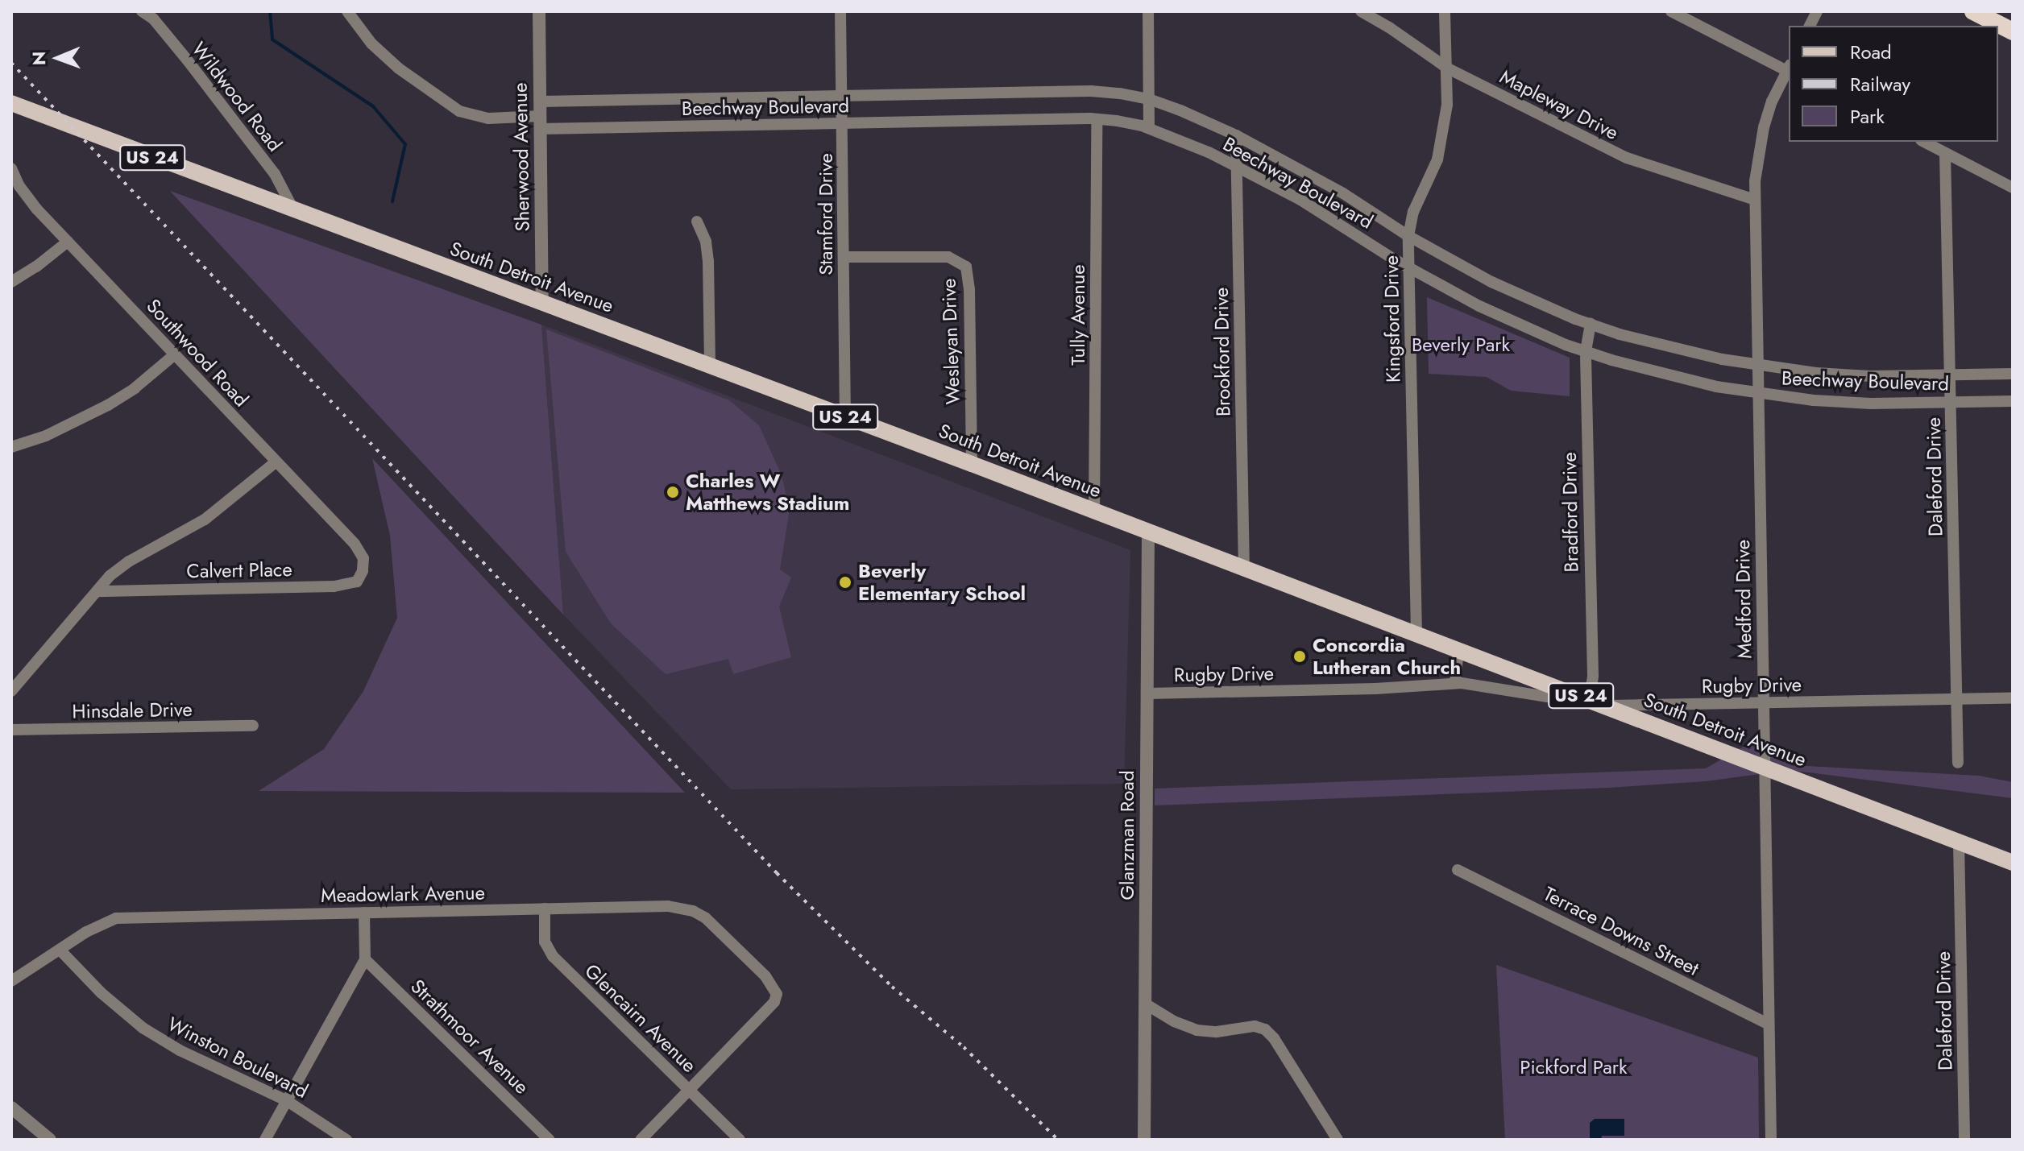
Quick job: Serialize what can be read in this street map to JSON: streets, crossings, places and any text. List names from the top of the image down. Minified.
{"streets":{"main road":["US 24","South Detroit Avenue"],"street":["Wildwood Road","Mapleway Drive","Beechway Boulevard","Sherwood Avenue","Stamford Drive","Tully Avenue","Kingsford Drive","Wesleyan Drive","Brookford Drive","Southwood Road","Daleford Drive","Bradford Drive","Calvert Place","Medford Drive","Rugby Drive","Hinsdale Drive","Glanzman Road","Meadowlark Avenue","Terrace Downs Street","Glencairn Avenue","Strathmoor Avenue","Winston Boulevard"]},"crossings":[["Wildwood Road","South Detroit Avenue"],["Mapleway Drive","Kingsford Drive"],["Mapleway Drive","Medford Drive"],["Beechway Boulevard","Sherwood Avenue"],["Beechway Boulevard","Stamford Drive"],["Beechway Boulevard","Tully Avenue"],["Beechway Boulevard","Kingsford Drive"],["Beechway Boulevard","Brookford Drive"],["Beechway Boulevard","Daleford Drive"],["Beechway Boulevard","Bradford Drive"],["Beechway Boulevard","Medford Drive"],["Sherwood Avenue","South Detroit Avenue"],["Stamford Drive","South Detroit Avenue"],["Stamford Drive","Wesleyan Drive"],["South Detroit Avenue","Tully Avenue"],["South Detroit Avenue","Kingsford Drive"],["South Detroit Avenue","Wesleyan Drive"],["South Detroit Avenue","Brookford Drive"],["South Detroit Avenue","Daleford Drive"],["South Detroit Avenue","Bradford Drive"],["South Detroit Avenue","Medford Drive"],["South Detroit Avenue","Rugby Drive"],["South Detroit Avenue","Glanzman Road"],["Southwood Road","Calvert Place"],["Daleford Drive","Rugby Drive"],["Medford Drive","Rugby Drive"],["Medford Drive","Terrace Downs Street"],["Rugby Drive","Glanzman Road"],["Meadowlark Avenue","Glencairn Avenue"],["Meadowlark Avenue","Winston Boulevard"]],"parks":["Beverly Park","Pickford Park"],"places":["Charles W Matthews Stadium","Beverly Elementary School","Concordia Lutheran Church"],"legend":["Road","Railway","Park"],"north":"left"}
